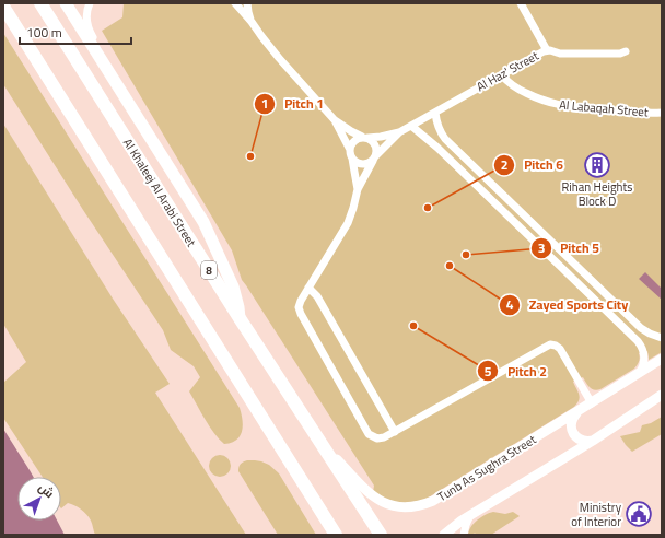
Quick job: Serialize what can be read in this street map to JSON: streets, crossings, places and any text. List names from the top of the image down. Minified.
{"streets":{"highway":["Al Khaleej Al Arabi Street","8"],"street":["Al Haz' Street","Al Labaqah Street","Tunb As Sughra Street"]},"crossings":[["Al Haz' Street","Al Labaqah Street"],["Al Khaleej Al Arabi Street","Tunb As Sughra Street"]],"places":{"other":["Pitch 1","Pitch 6","Pitch 5","Zayed Sports City","Pitch 2"],"building":["Rihan Heights Block D"],"public building":["Ministry of Interior"]},"scale_bar":"100 m","north":"top right"}
